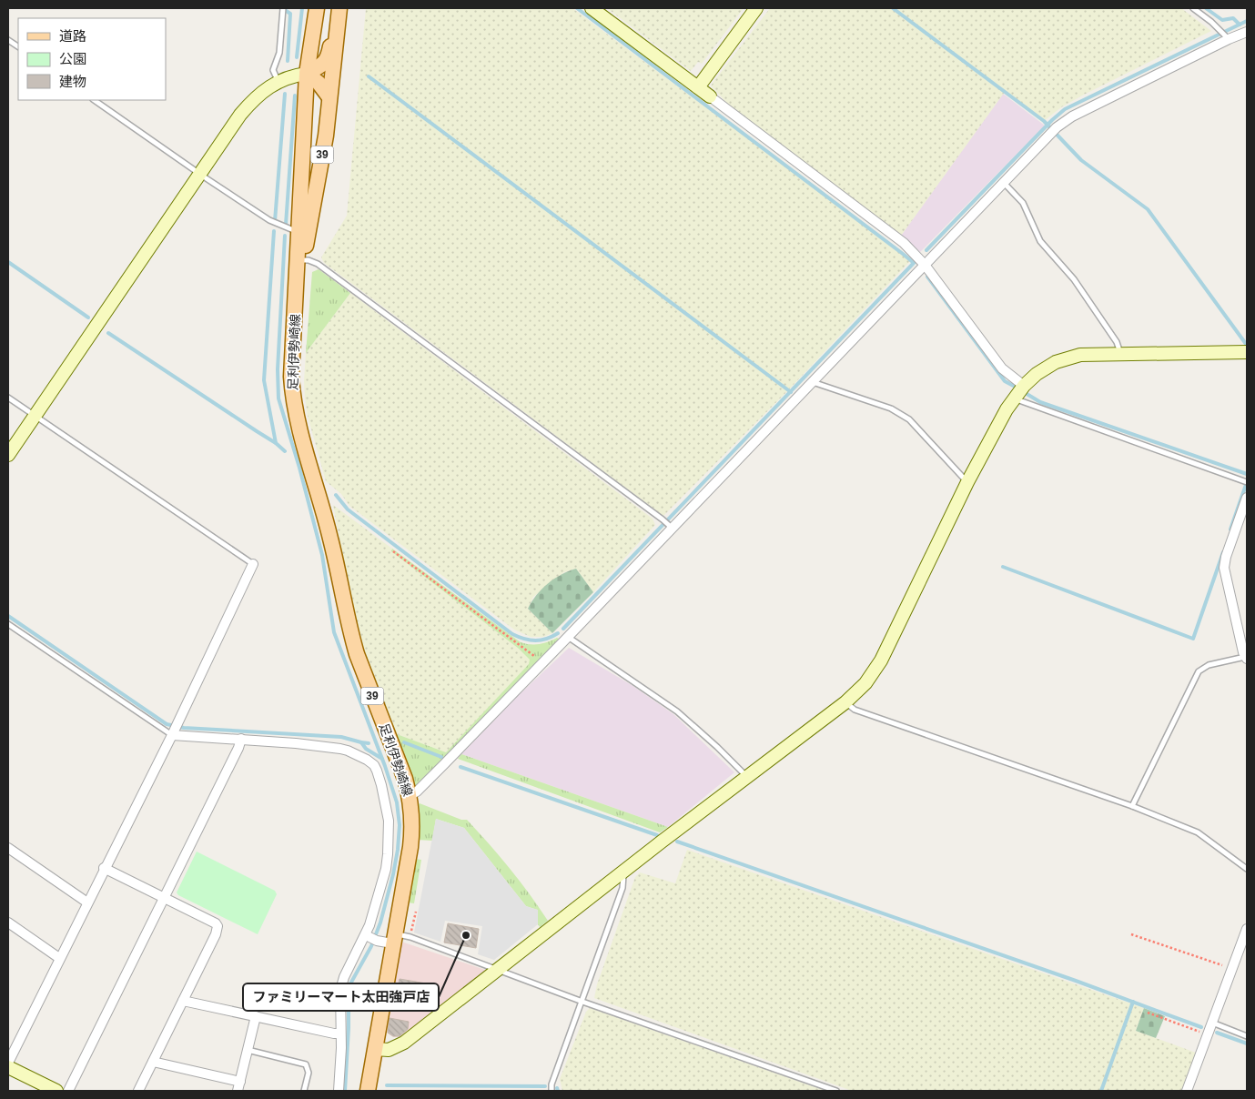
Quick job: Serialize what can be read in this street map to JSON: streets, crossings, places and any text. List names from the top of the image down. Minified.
{"streets":{"main road":["39","足利伊勢崎線"]},"places":["ファミリーマート太田強戸店"],"legend":["道路","公園","建物"]}
